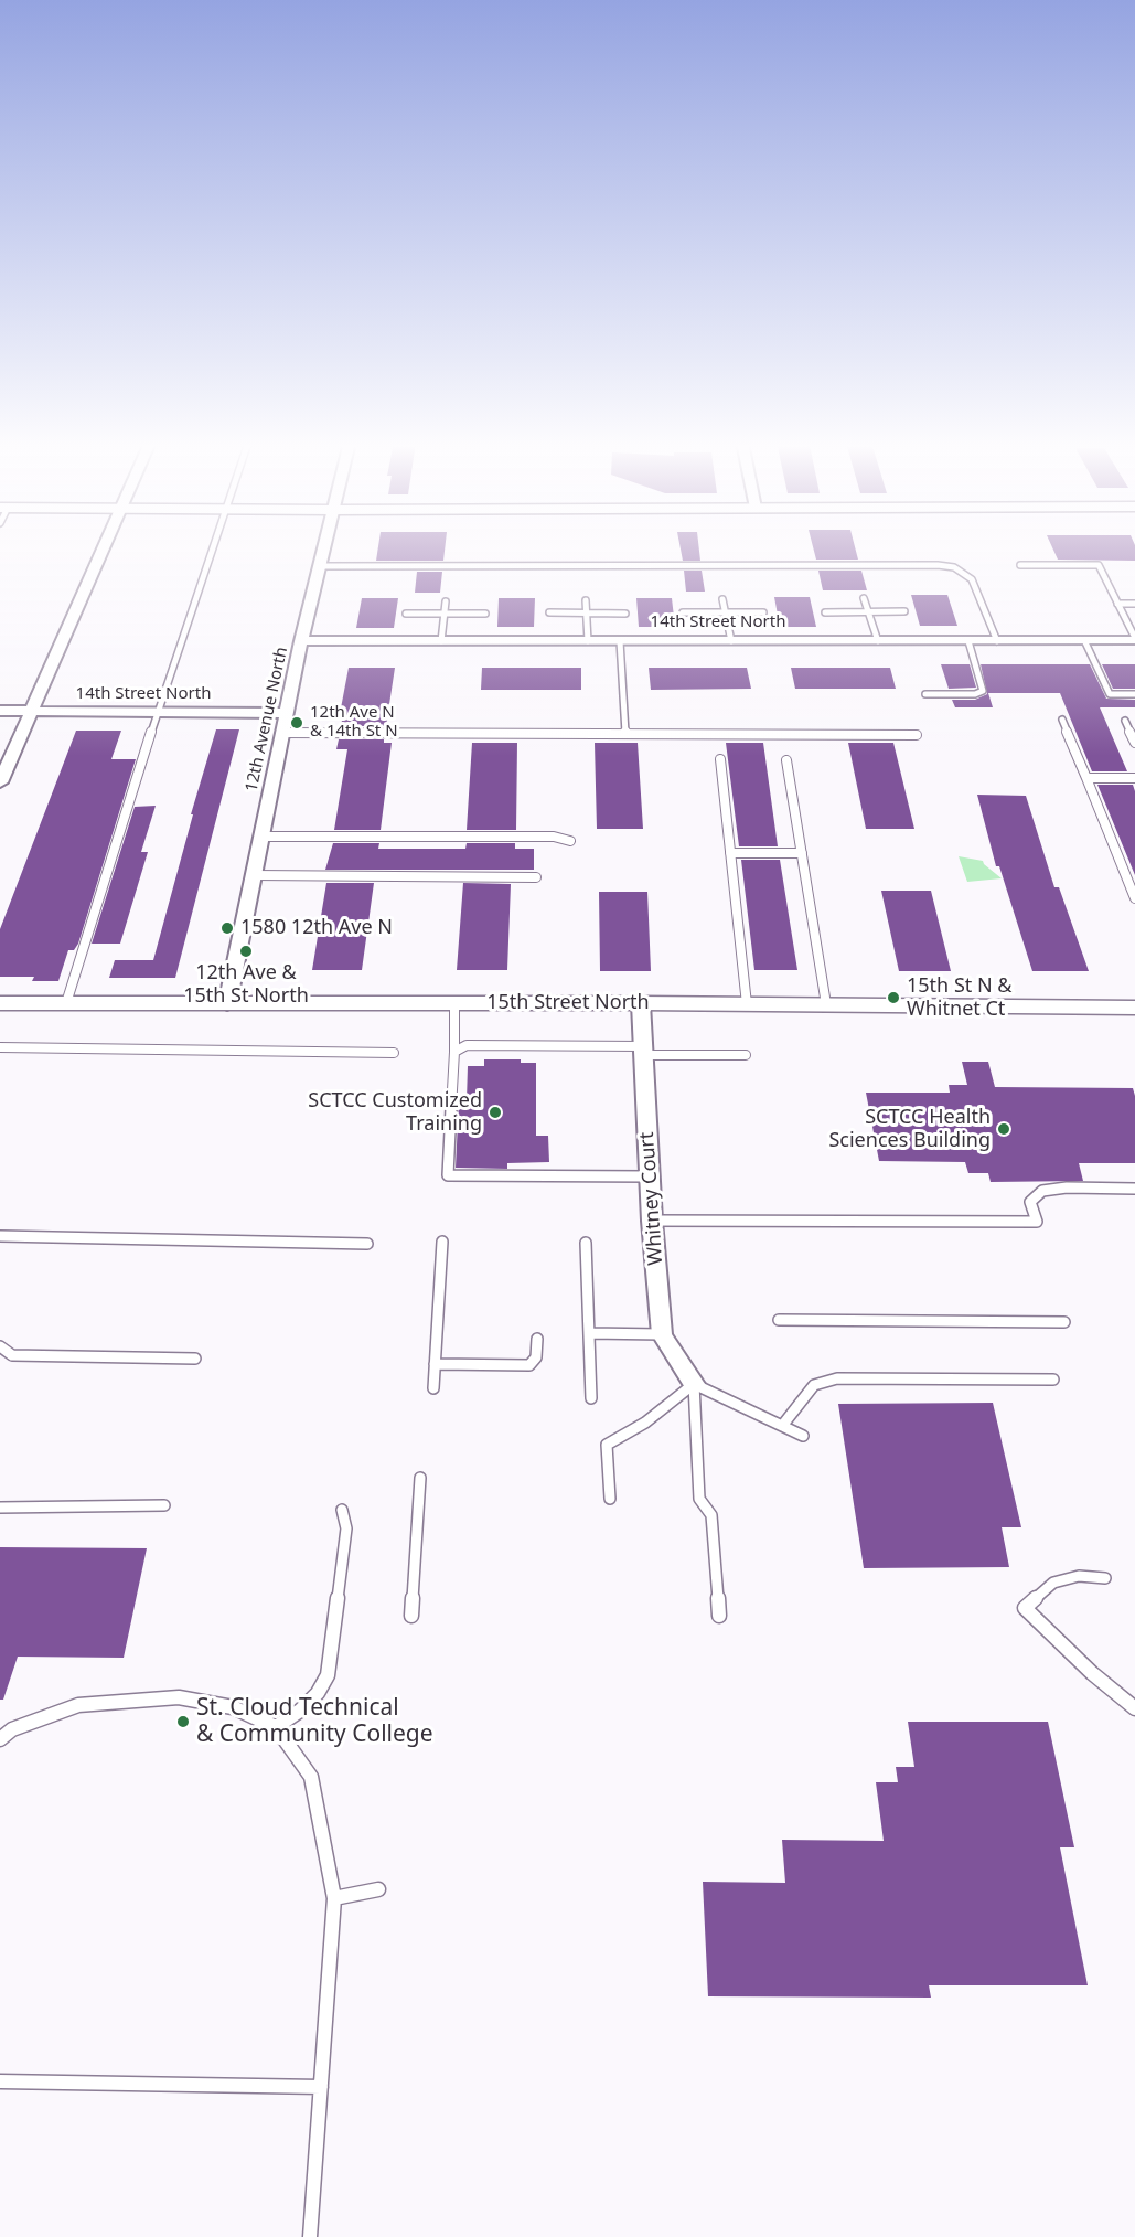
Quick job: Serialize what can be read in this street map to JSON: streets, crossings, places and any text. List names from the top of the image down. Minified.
{"streets":{"street":["14th Street North","12th Avenue North","15th Street North","Whitney Court"]},"crossings":[["14th Street North","12th Avenue North"],["12th Avenue North","15th Street North"],["15th Street North","Whitney Court"]],"places":["12th Ave N & 14th St N","1580 12th Ave N","12th Ave & 15th St North","15th St N & Whitnet Ct","SCTCC Customized Training","SCTCC Health Sciences Building","St. Cloud Technical & Community College"]}
